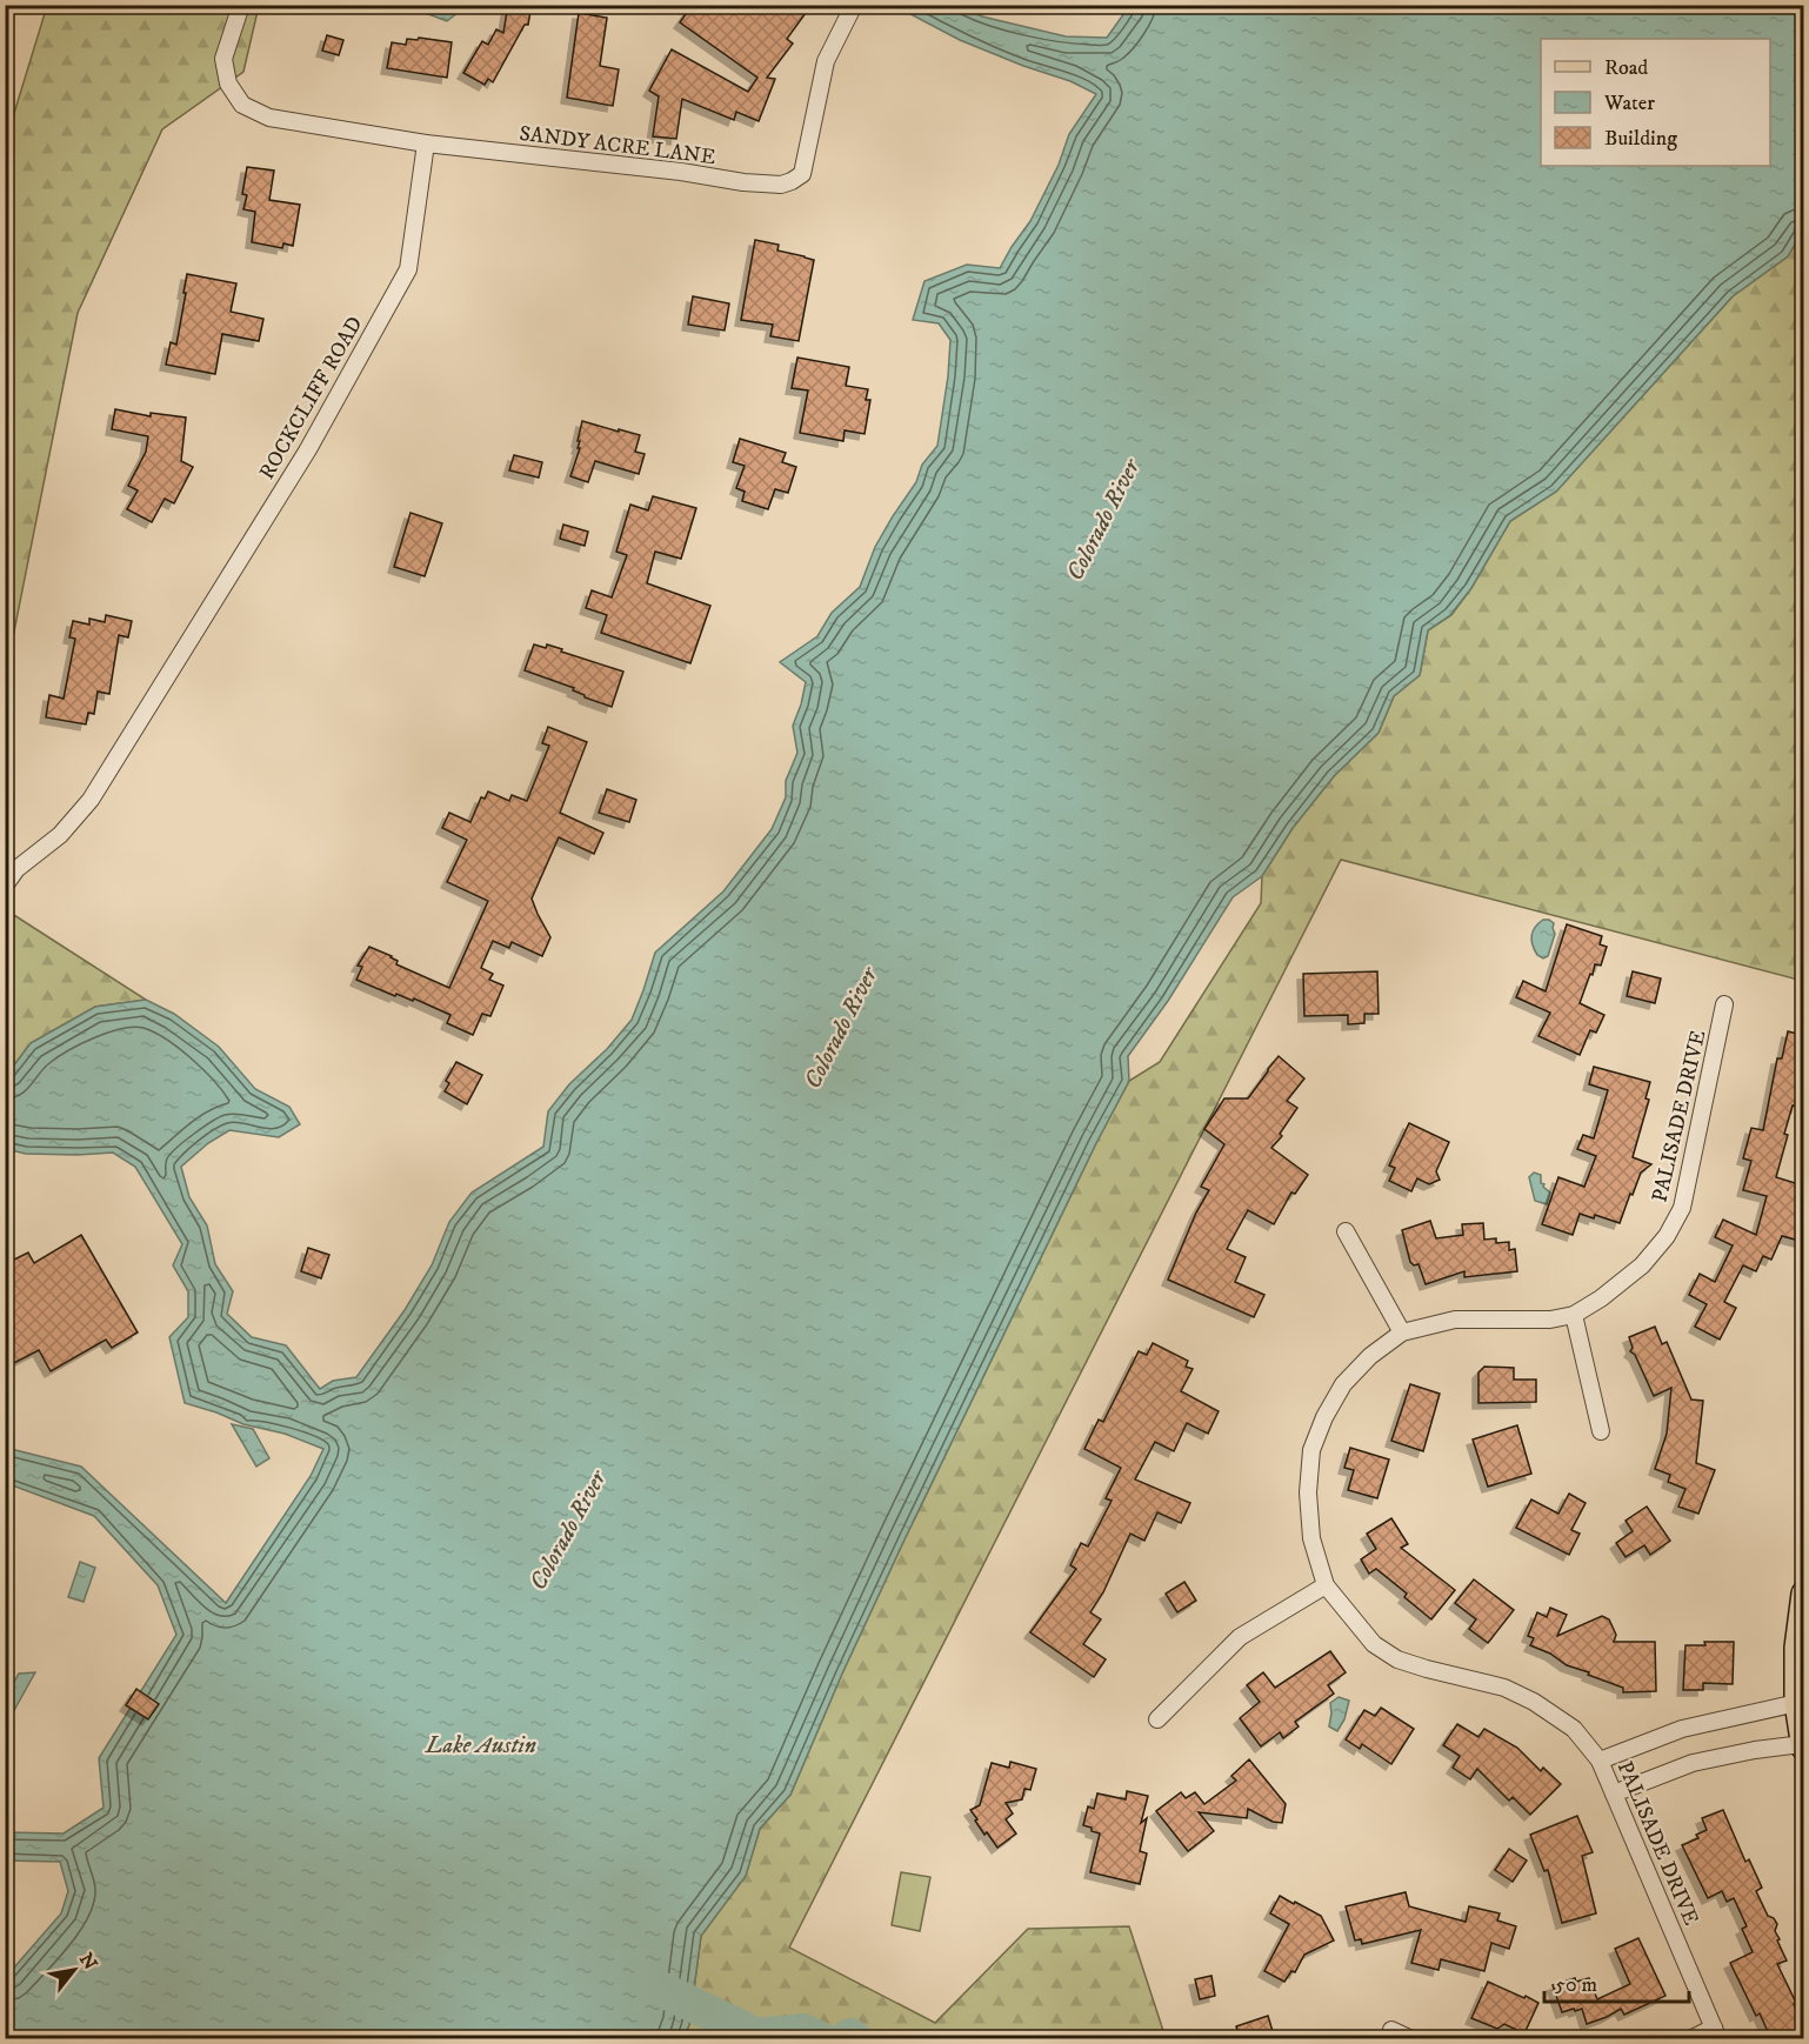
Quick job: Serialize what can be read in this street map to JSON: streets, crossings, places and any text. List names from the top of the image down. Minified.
{"streets":{"street":["SANDY ACRE LANE","ROCKCLIFF ROAD","PALISADE DRIVE"]},"crossings":[["SANDY ACRE LANE","ROCKCLIFF ROAD"]],"water":["Colorado River","Lake Austin"],"legend":["Road","Water","Building"],"scale_bar":"50 m","north":"top right"}
